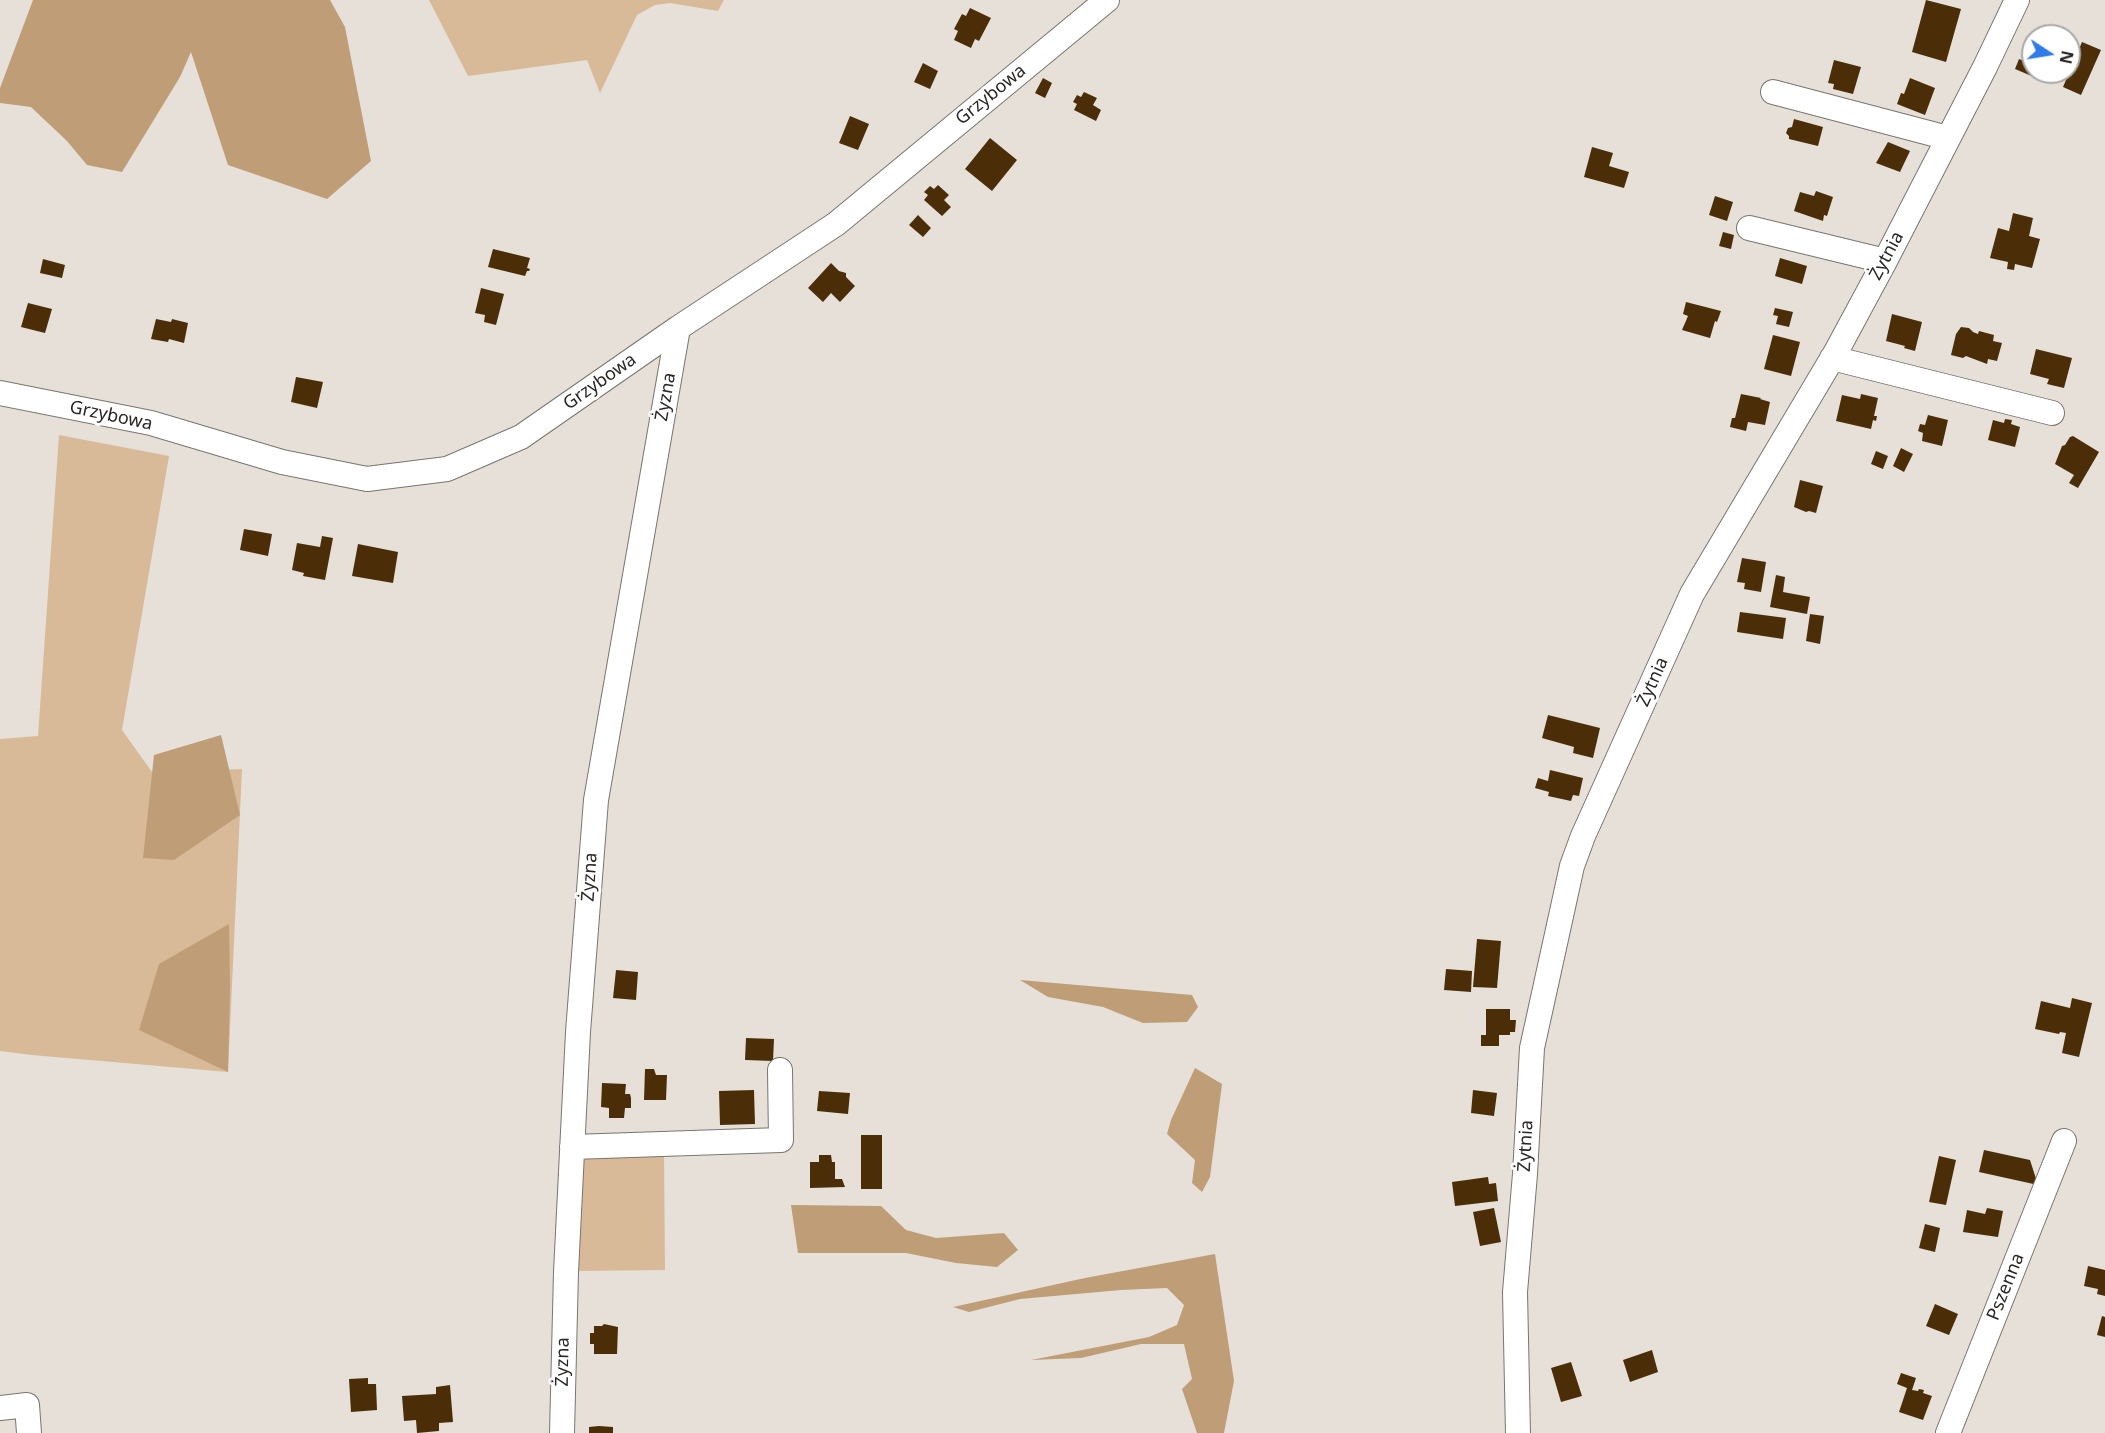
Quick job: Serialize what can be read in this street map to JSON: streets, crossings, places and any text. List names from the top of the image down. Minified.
{"streets":{"street":["Grzybowa","Żytnia","Żyzna","Pszenna"]},"crossings":[["Grzybowa","Żyzna"]],"north":"right"}
